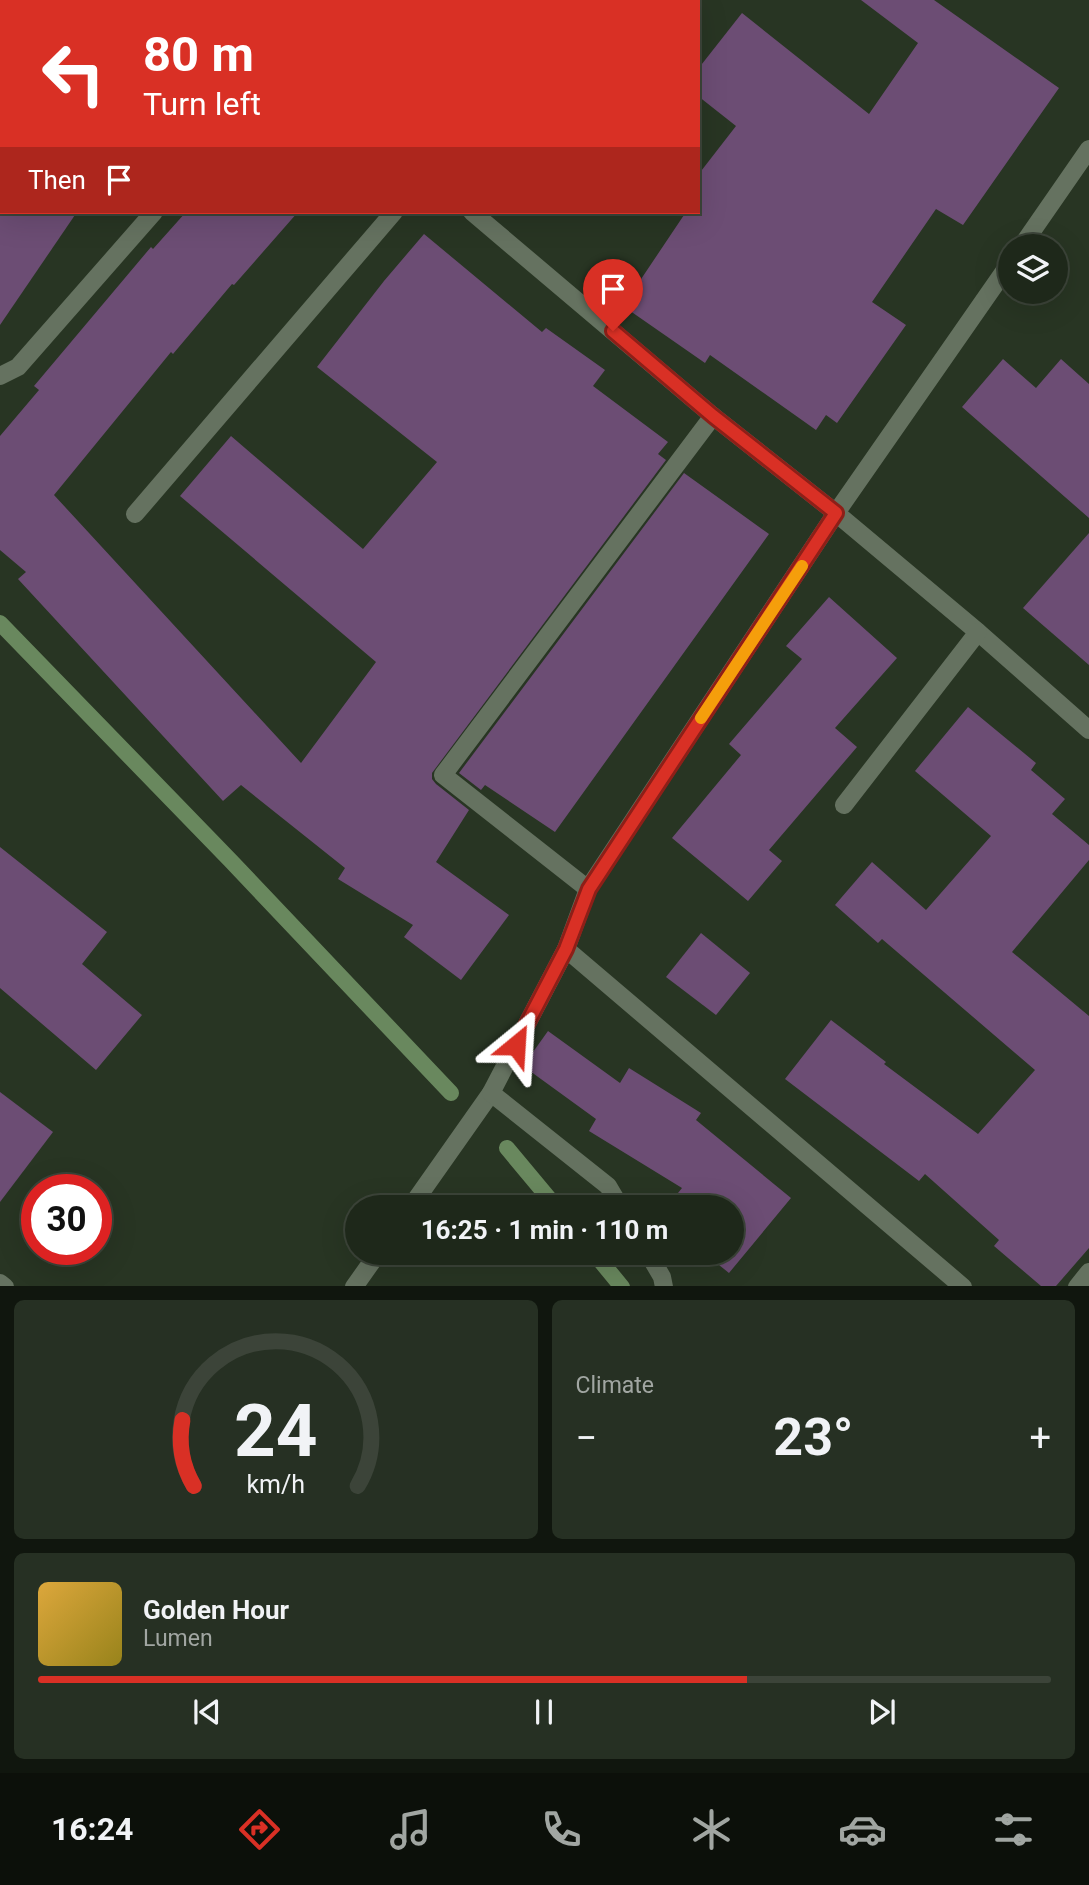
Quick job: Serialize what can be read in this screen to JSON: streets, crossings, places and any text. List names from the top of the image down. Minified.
{"page":{"turn":["80 m","Turn left"],"then":"Then","limit":"30","trip":"16:25 · 1 min · 110 m","tile":"Climate","heat":["−","23°","+"],"song":["Golden Hour","Lumen"],"tabs":"16:24","gauge":["24","km/h"]}}
